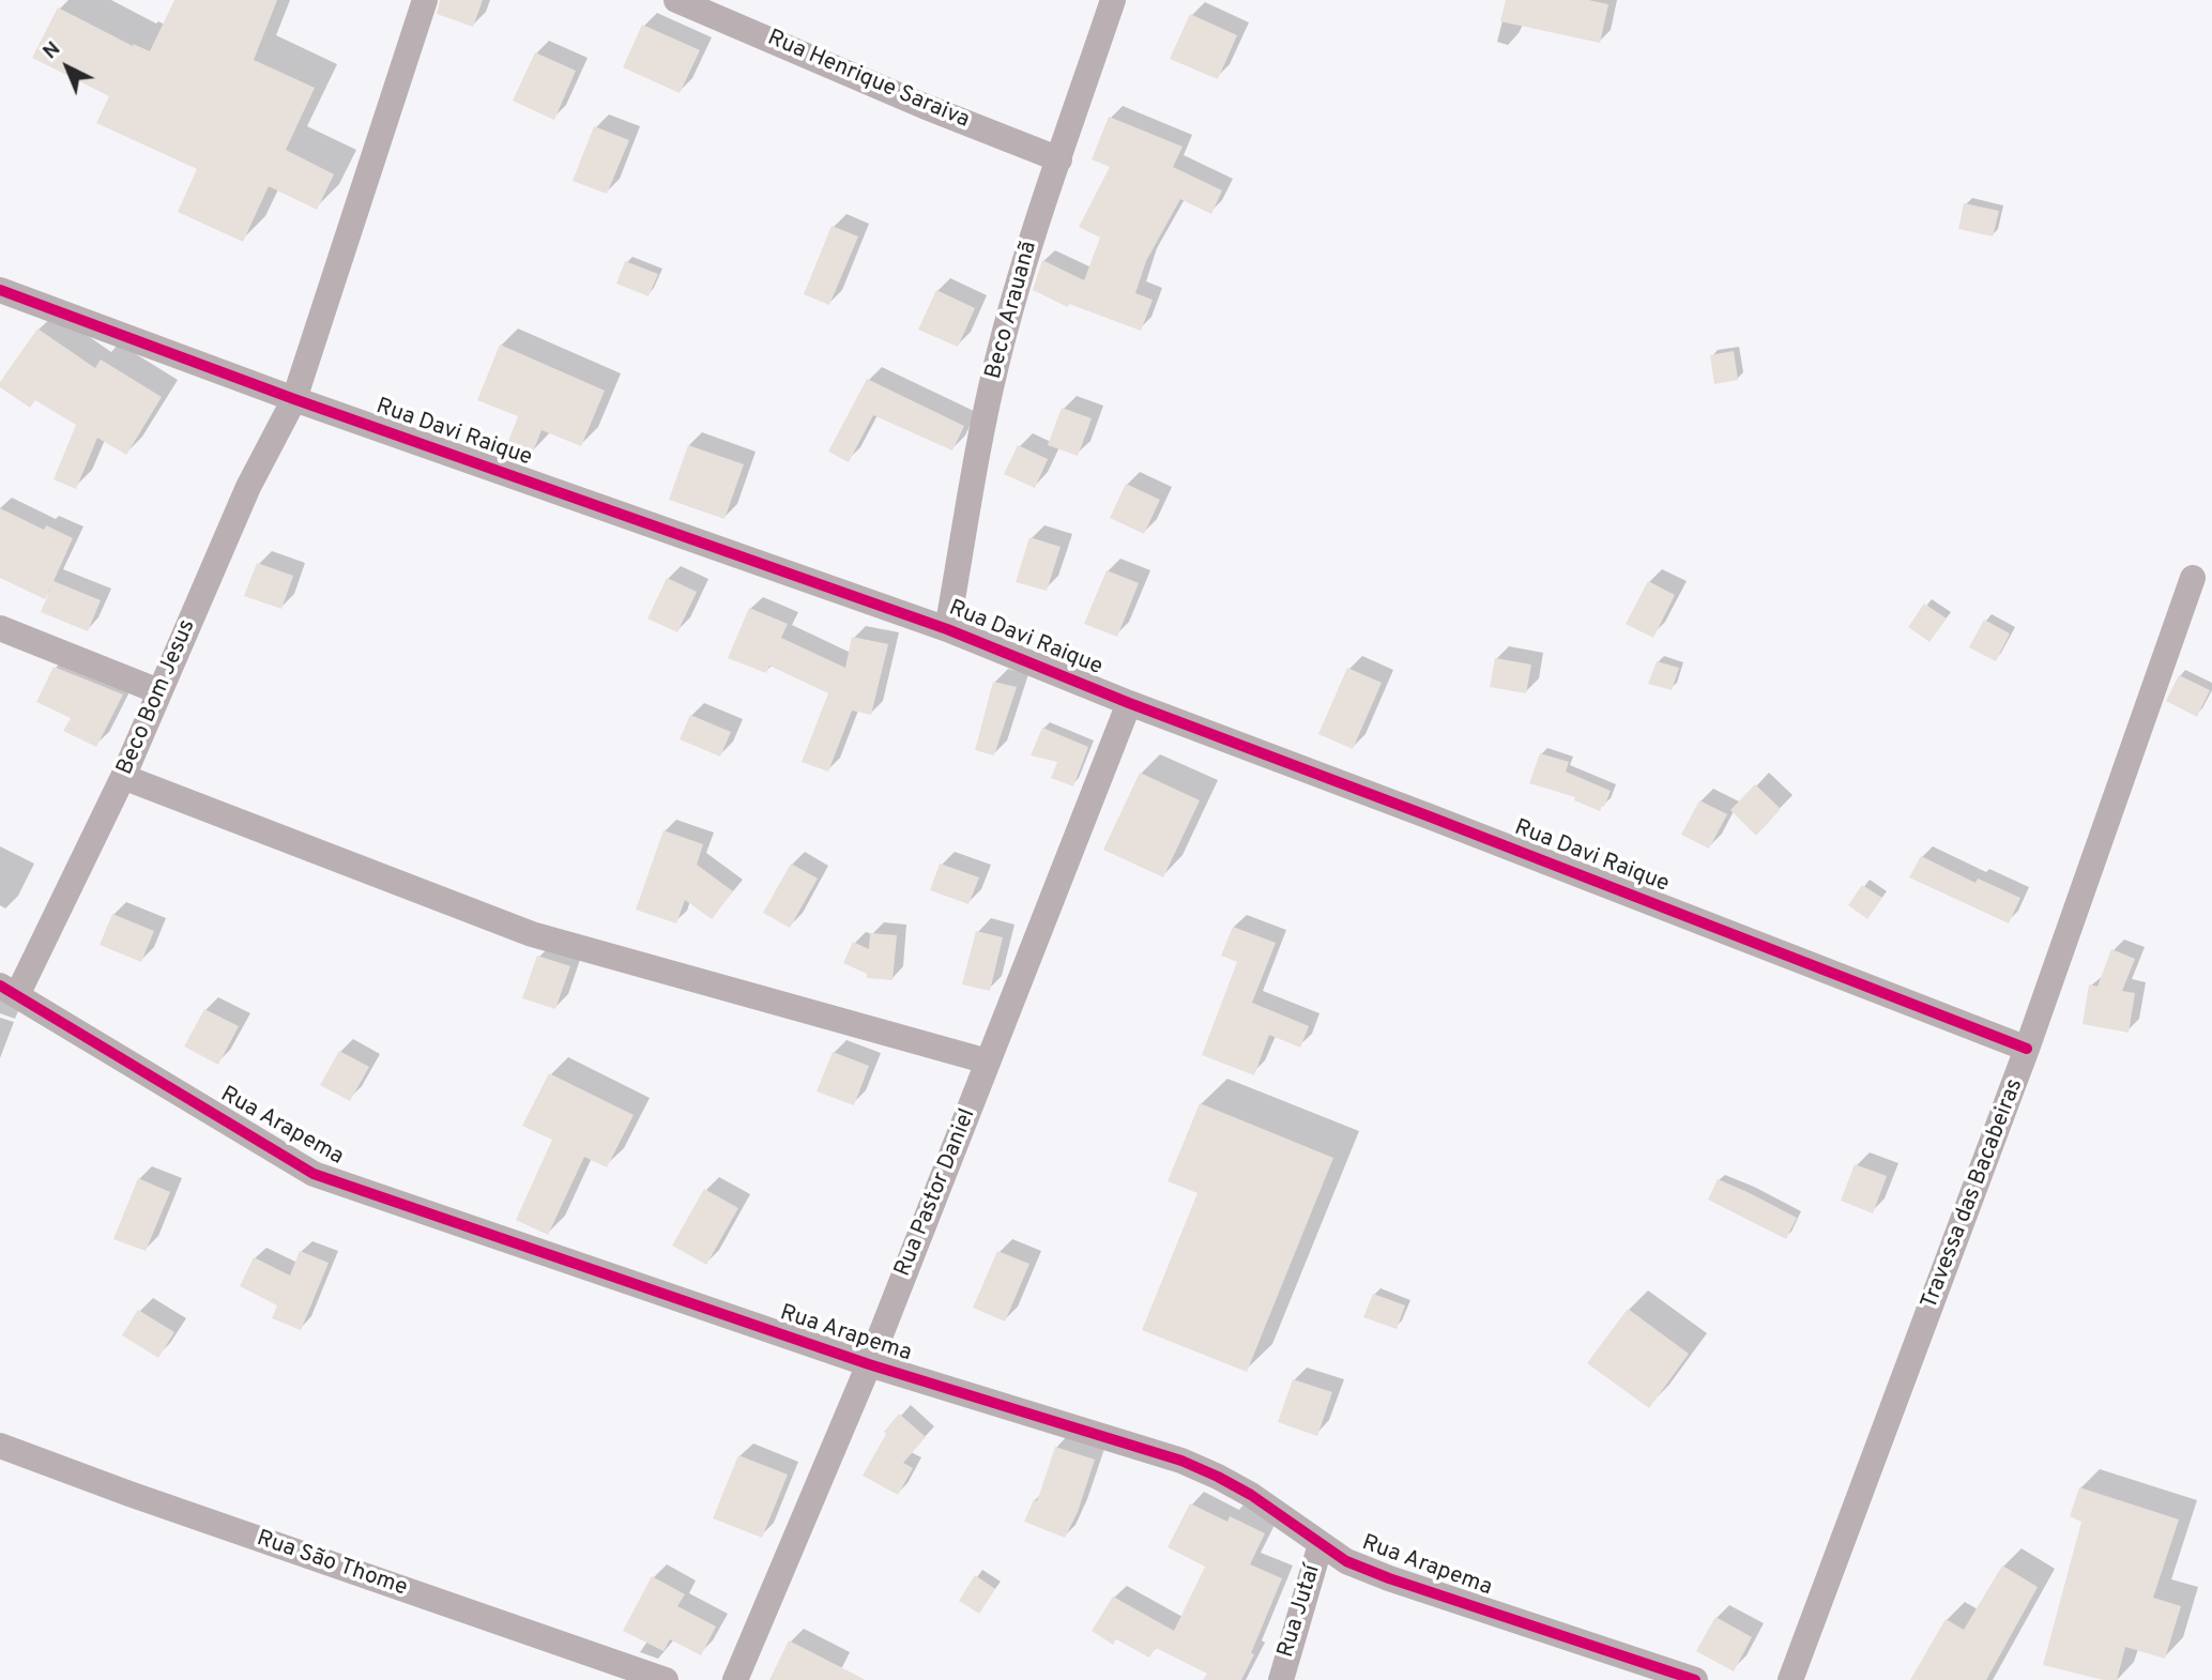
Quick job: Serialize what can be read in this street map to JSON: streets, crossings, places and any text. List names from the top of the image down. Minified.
{"streets":{"street":["Rua Henrique Saraiva","Beco Arauanã","Rua Davi Raique","Beco Bom Jesus","Rua Arapema","Rua Pastor Daniel","Travessa das Bacabeiras","Rua São Thome","Rua Jutaí"]},"crossings":[["Rua Henrique Saraiva","Beco Arauanã"],["Beco Arauanã","Rua Davi Raique"],["Rua Davi Raique","Beco Bom Jesus"],["Rua Davi Raique","Rua Pastor Daniel"],["Rua Davi Raique","Travessa das Bacabeiras"],["Beco Bom Jesus","Rua Arapema"],["Rua Arapema","Rua Pastor Daniel"],["Rua Arapema","Rua Jutaí"]],"north":"top left"}
